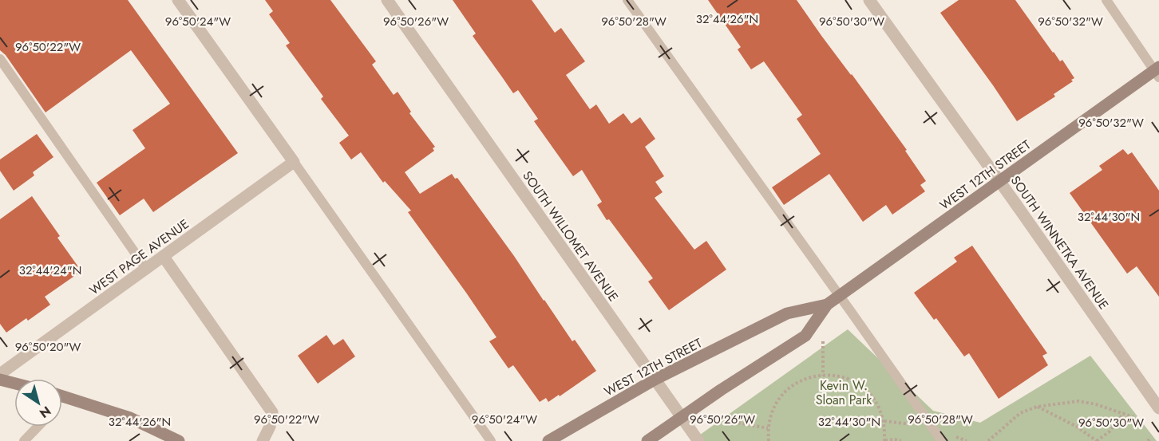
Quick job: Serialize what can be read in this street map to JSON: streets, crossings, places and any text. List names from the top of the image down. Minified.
{"streets":{"main road":["WEST 12TH STREET"],"street":["SOUTH WILLOMET AVENUE","SOUTH WINNETKA AVENUE","WEST PAGE AVENUE"]},"crossings":[["WEST 12TH STREET","SOUTH WILLOMET AVENUE"],["WEST 12TH STREET","SOUTH WINNETKA AVENUE"]],"parks":["Kevin W. Sloan Park"],"north":"bottom right","coordinates":["32°44'26\"N","96°50'24\"W","96°50'26\"W","96°50'28\"W","96°50'30\"W","96°50'32\"W","96°50'22\"W","32°44'30\"N","32°44'24\"N","96°50'20\"W"]}
